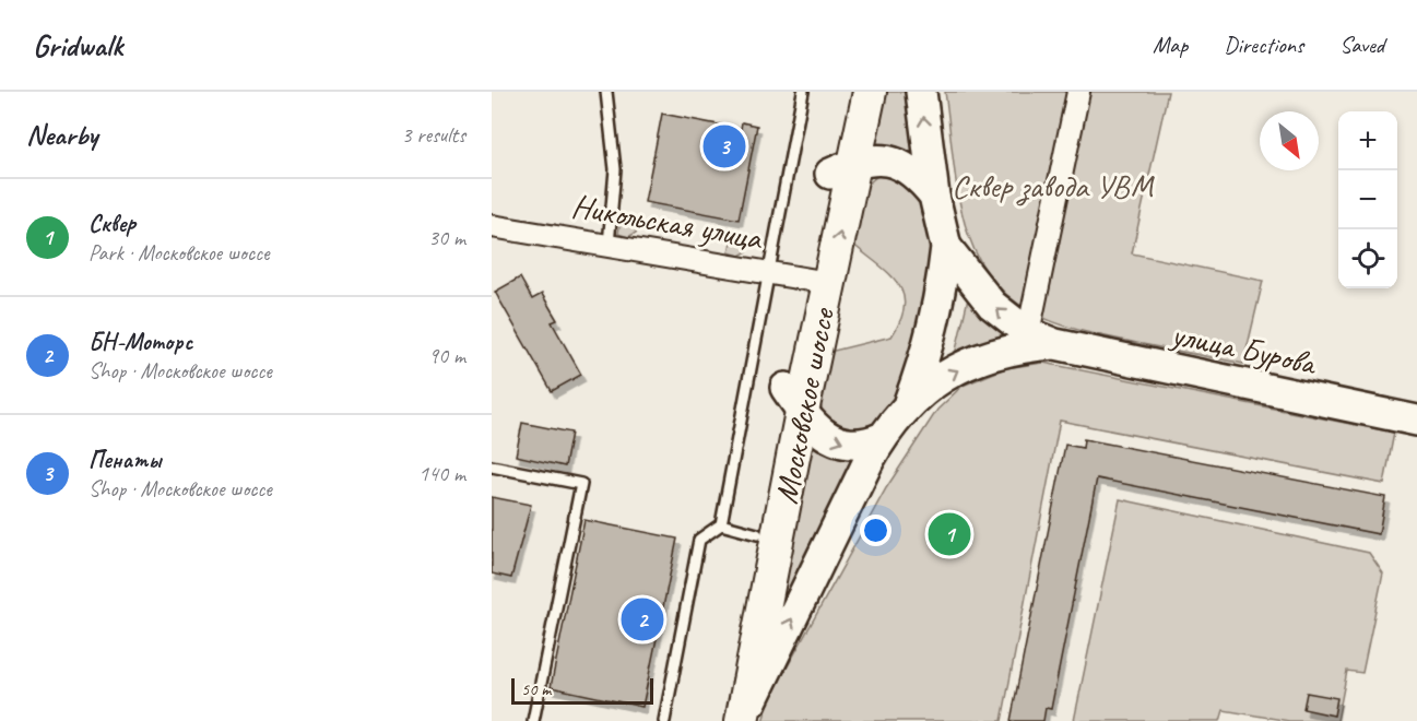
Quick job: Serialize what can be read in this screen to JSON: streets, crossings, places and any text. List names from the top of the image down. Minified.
{"streets":{"main road":["улица Бурова","Московское шоссе"],"street":["Никольская улица"]},"crossings":[["Никольская улица","Московское шоссе"]],"parks":["Сквер завода УВМ"],"scale_bar":"50 m","north":"bottom right","page":{"header":"Gridwalk","nav":["Map","Directions","Saved"],"heading":["Nearby","3 results"],"map_buttons":["+","−"],"pins":["3","1","2"],"list":[{"mark":"1","name":"Сквер","note":"Park · Московское шоссе","value":"30 m"},{"mark":"2","name":"БН-Моторс","note":"Shop · Московское шоссе","value":"90 m"},{"mark":"3","name":"Пенаты","note":"Shop · Московское шоссе","value":"140 m"}],"scale":"50 m"}}
